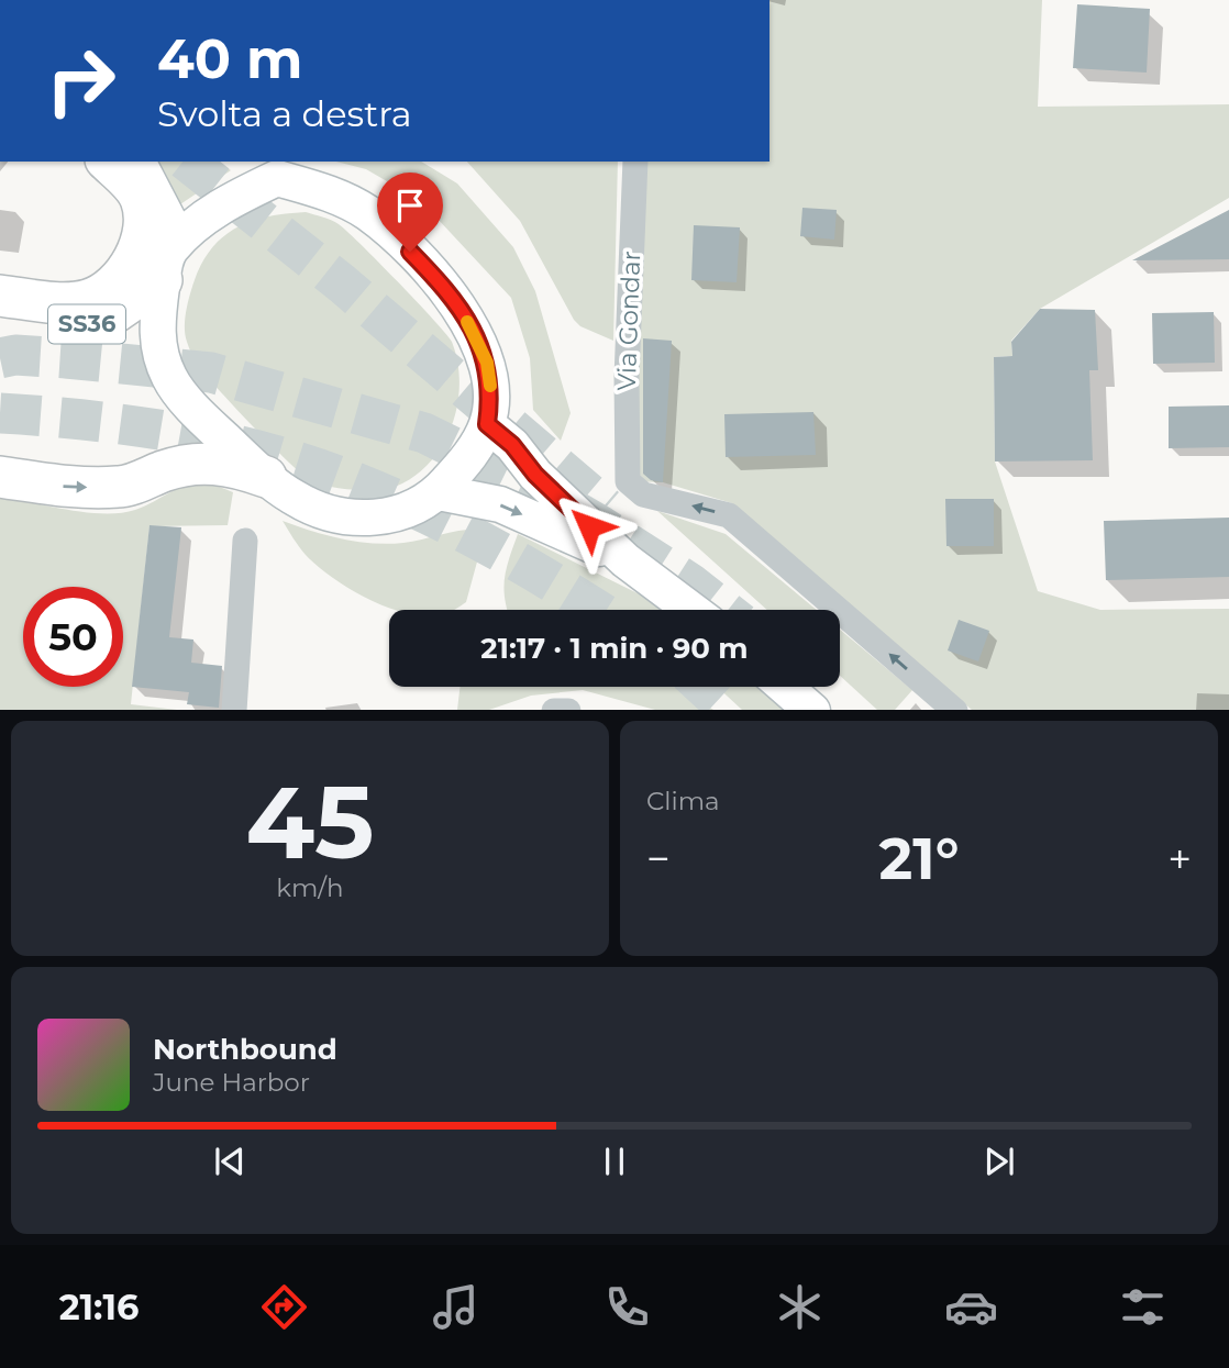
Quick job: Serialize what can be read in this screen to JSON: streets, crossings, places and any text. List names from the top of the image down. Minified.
{"streets":{"highway":["SS36"],"street":["Via Gondar"]},"one_way":["Via Gondar"],"page":{"turn":["40 m","Svolta a destra"],"limit":"50","trip":"21:17 · 1 min · 90 m","tile":[["45","km/h"],"Clima"],"heat":["−","21°","+"],"song":["Northbound","June Harbor"],"tabs":"21:16"}}
